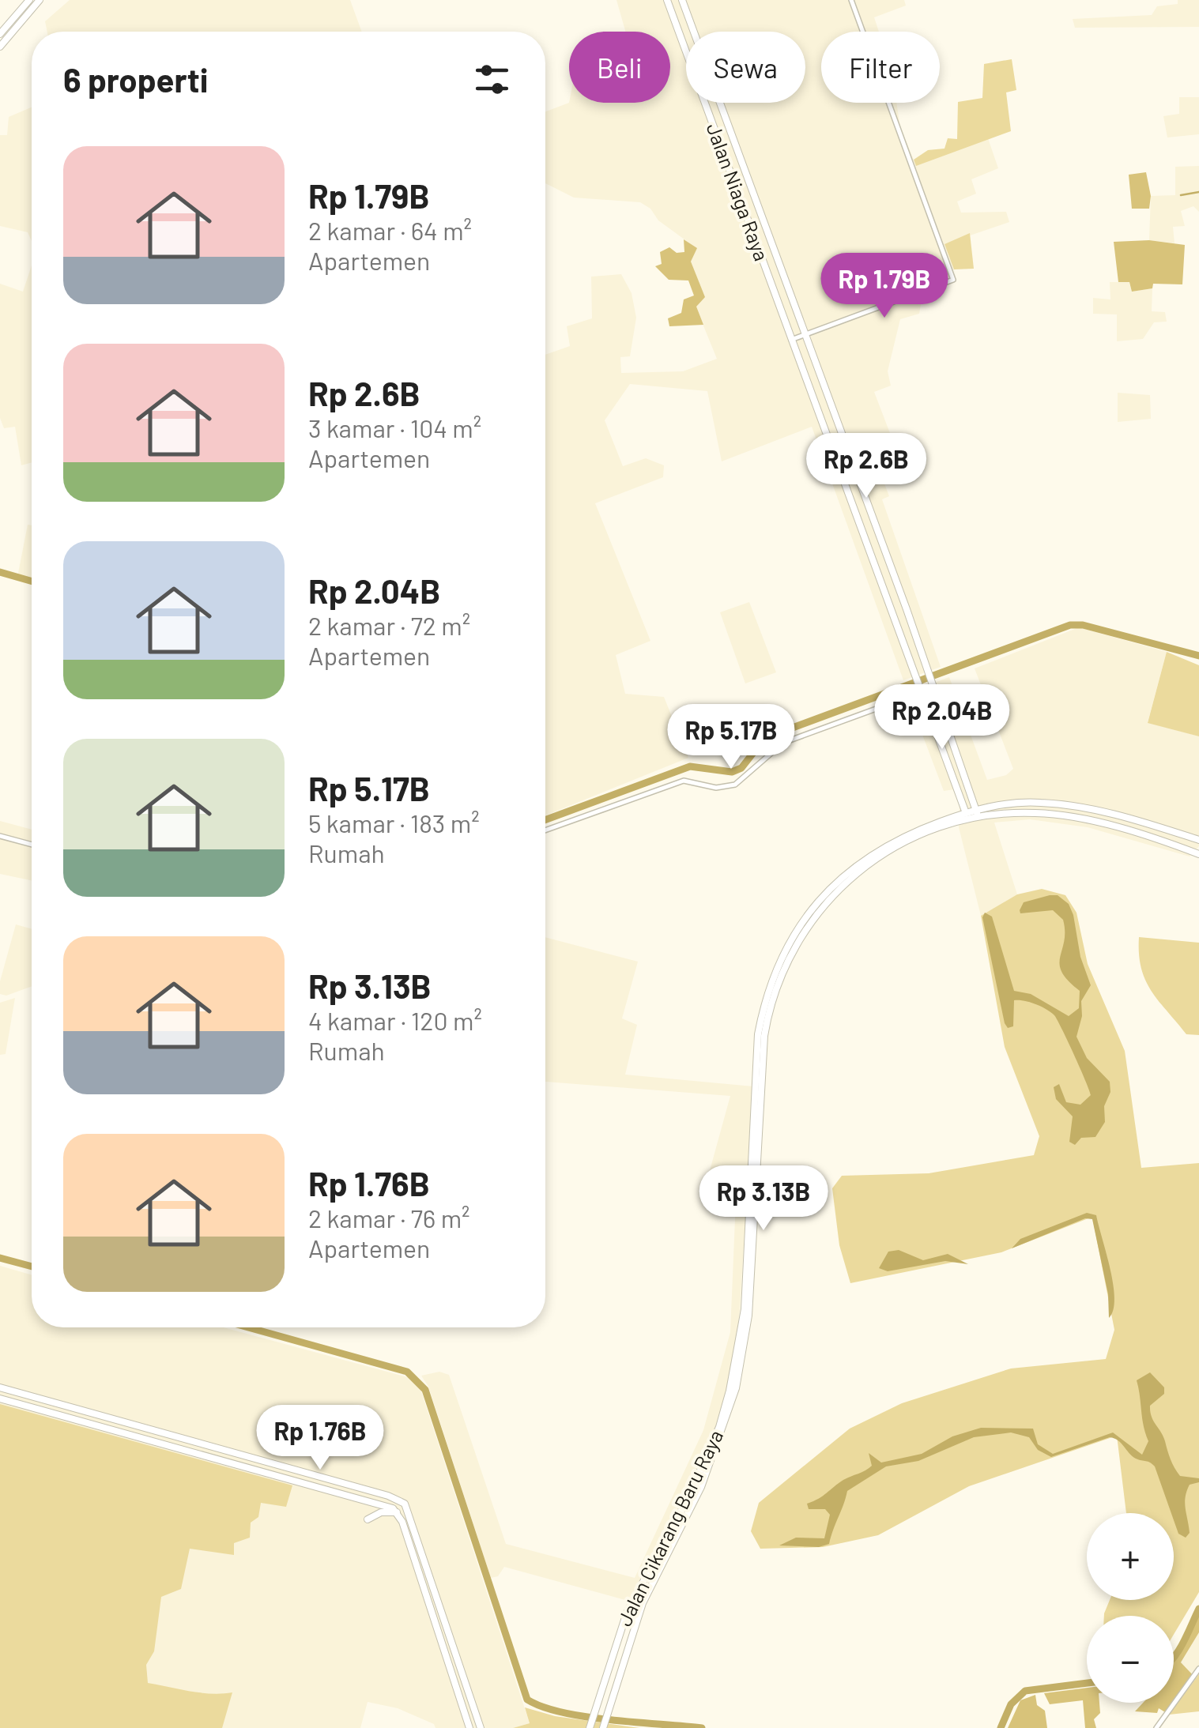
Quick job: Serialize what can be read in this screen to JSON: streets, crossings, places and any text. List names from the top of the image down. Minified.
{"streets":{"main road":["Jalan Niaga Raya","Jalan Cikarang Baru Raya"]},"crossings":[["Jalan Niaga Raya","Jalan Cikarang Baru Raya"]],"page":{"chip":["Beli","Sewa","Filter"],"heading":"6 properti","list":[{"name":"Rp 1.79B","note":"2 kamar · 64 m² · Apartemen"},{"name":"Rp 2.6B","note":"3 kamar · 104 m² · Apartemen"},{"name":"Rp 2.04B","note":"2 kamar · 72 m² · Apartemen"},{"name":"Rp 5.17B","note":"5 kamar · 183 m² · Rumah"},{"name":"Rp 3.13B","note":"4 kamar · 120 m² · Rumah"},{"name":"Rp 1.76B","note":"2 kamar · 76 m² · Apartemen"}],"price":["Rp 1.79B","Rp 2.6B","Rp 2.04B","Rp 5.17B","Rp 3.13B","Rp 1.76B"],"map_buttons":["+","−"]}}
